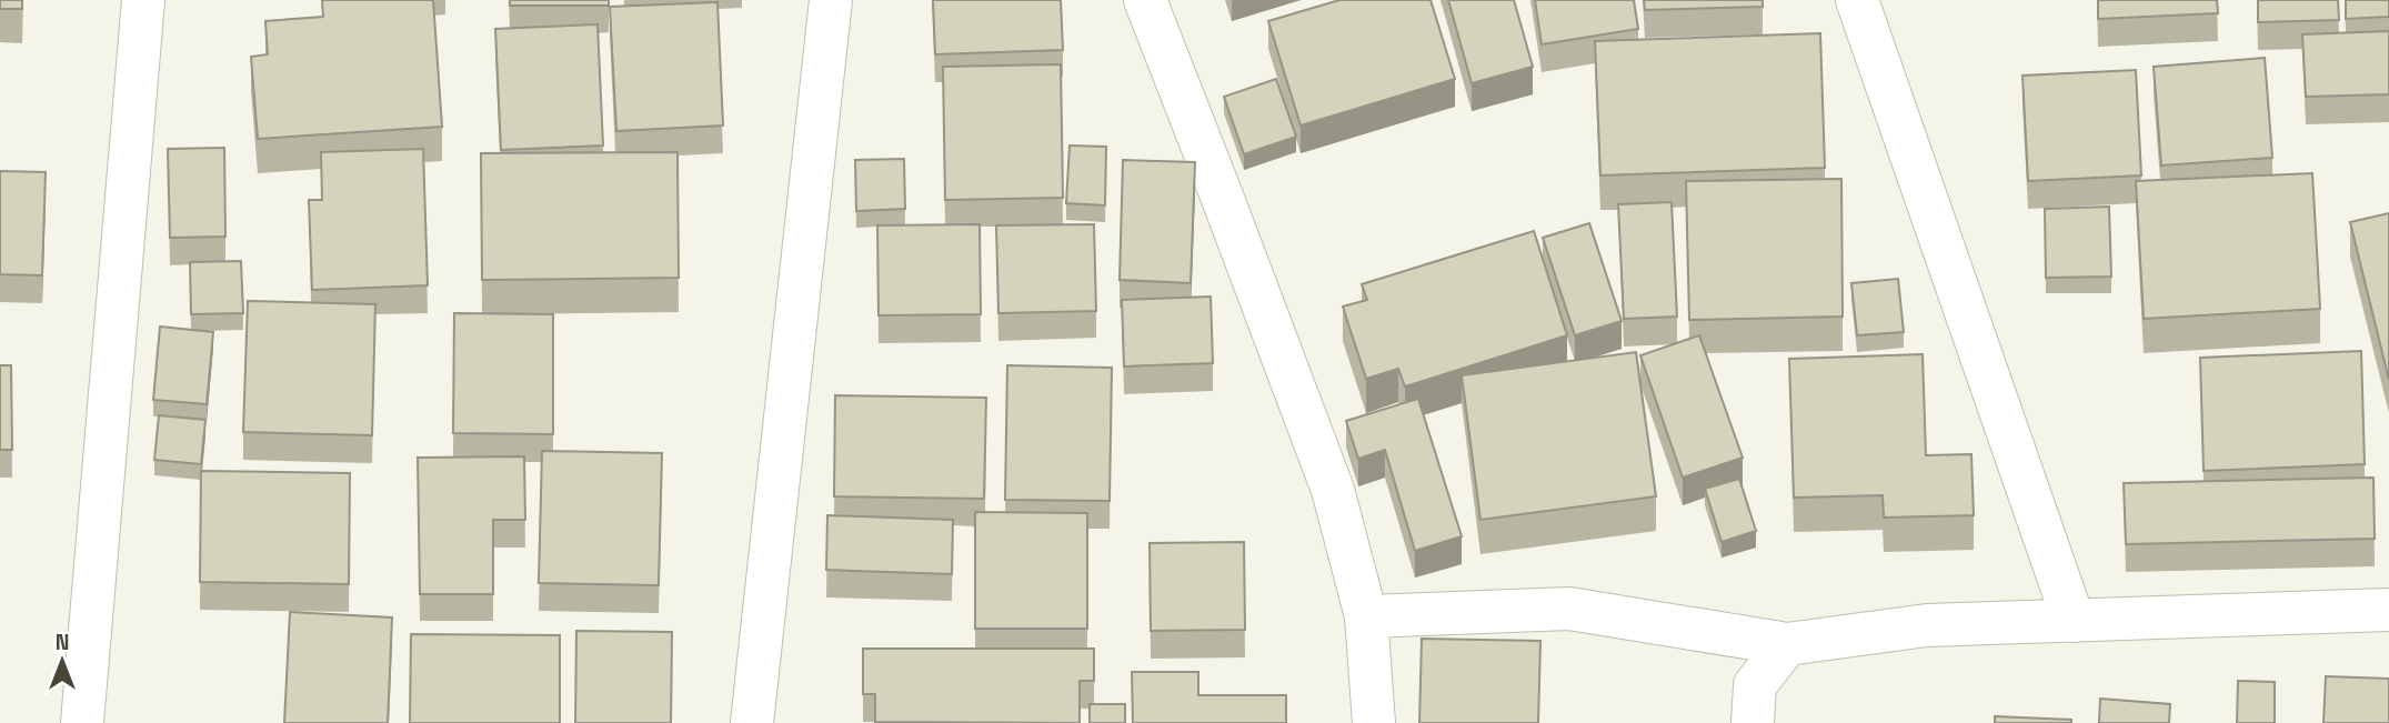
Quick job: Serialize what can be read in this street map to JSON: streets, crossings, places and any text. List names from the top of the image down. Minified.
{"north":"top"}
